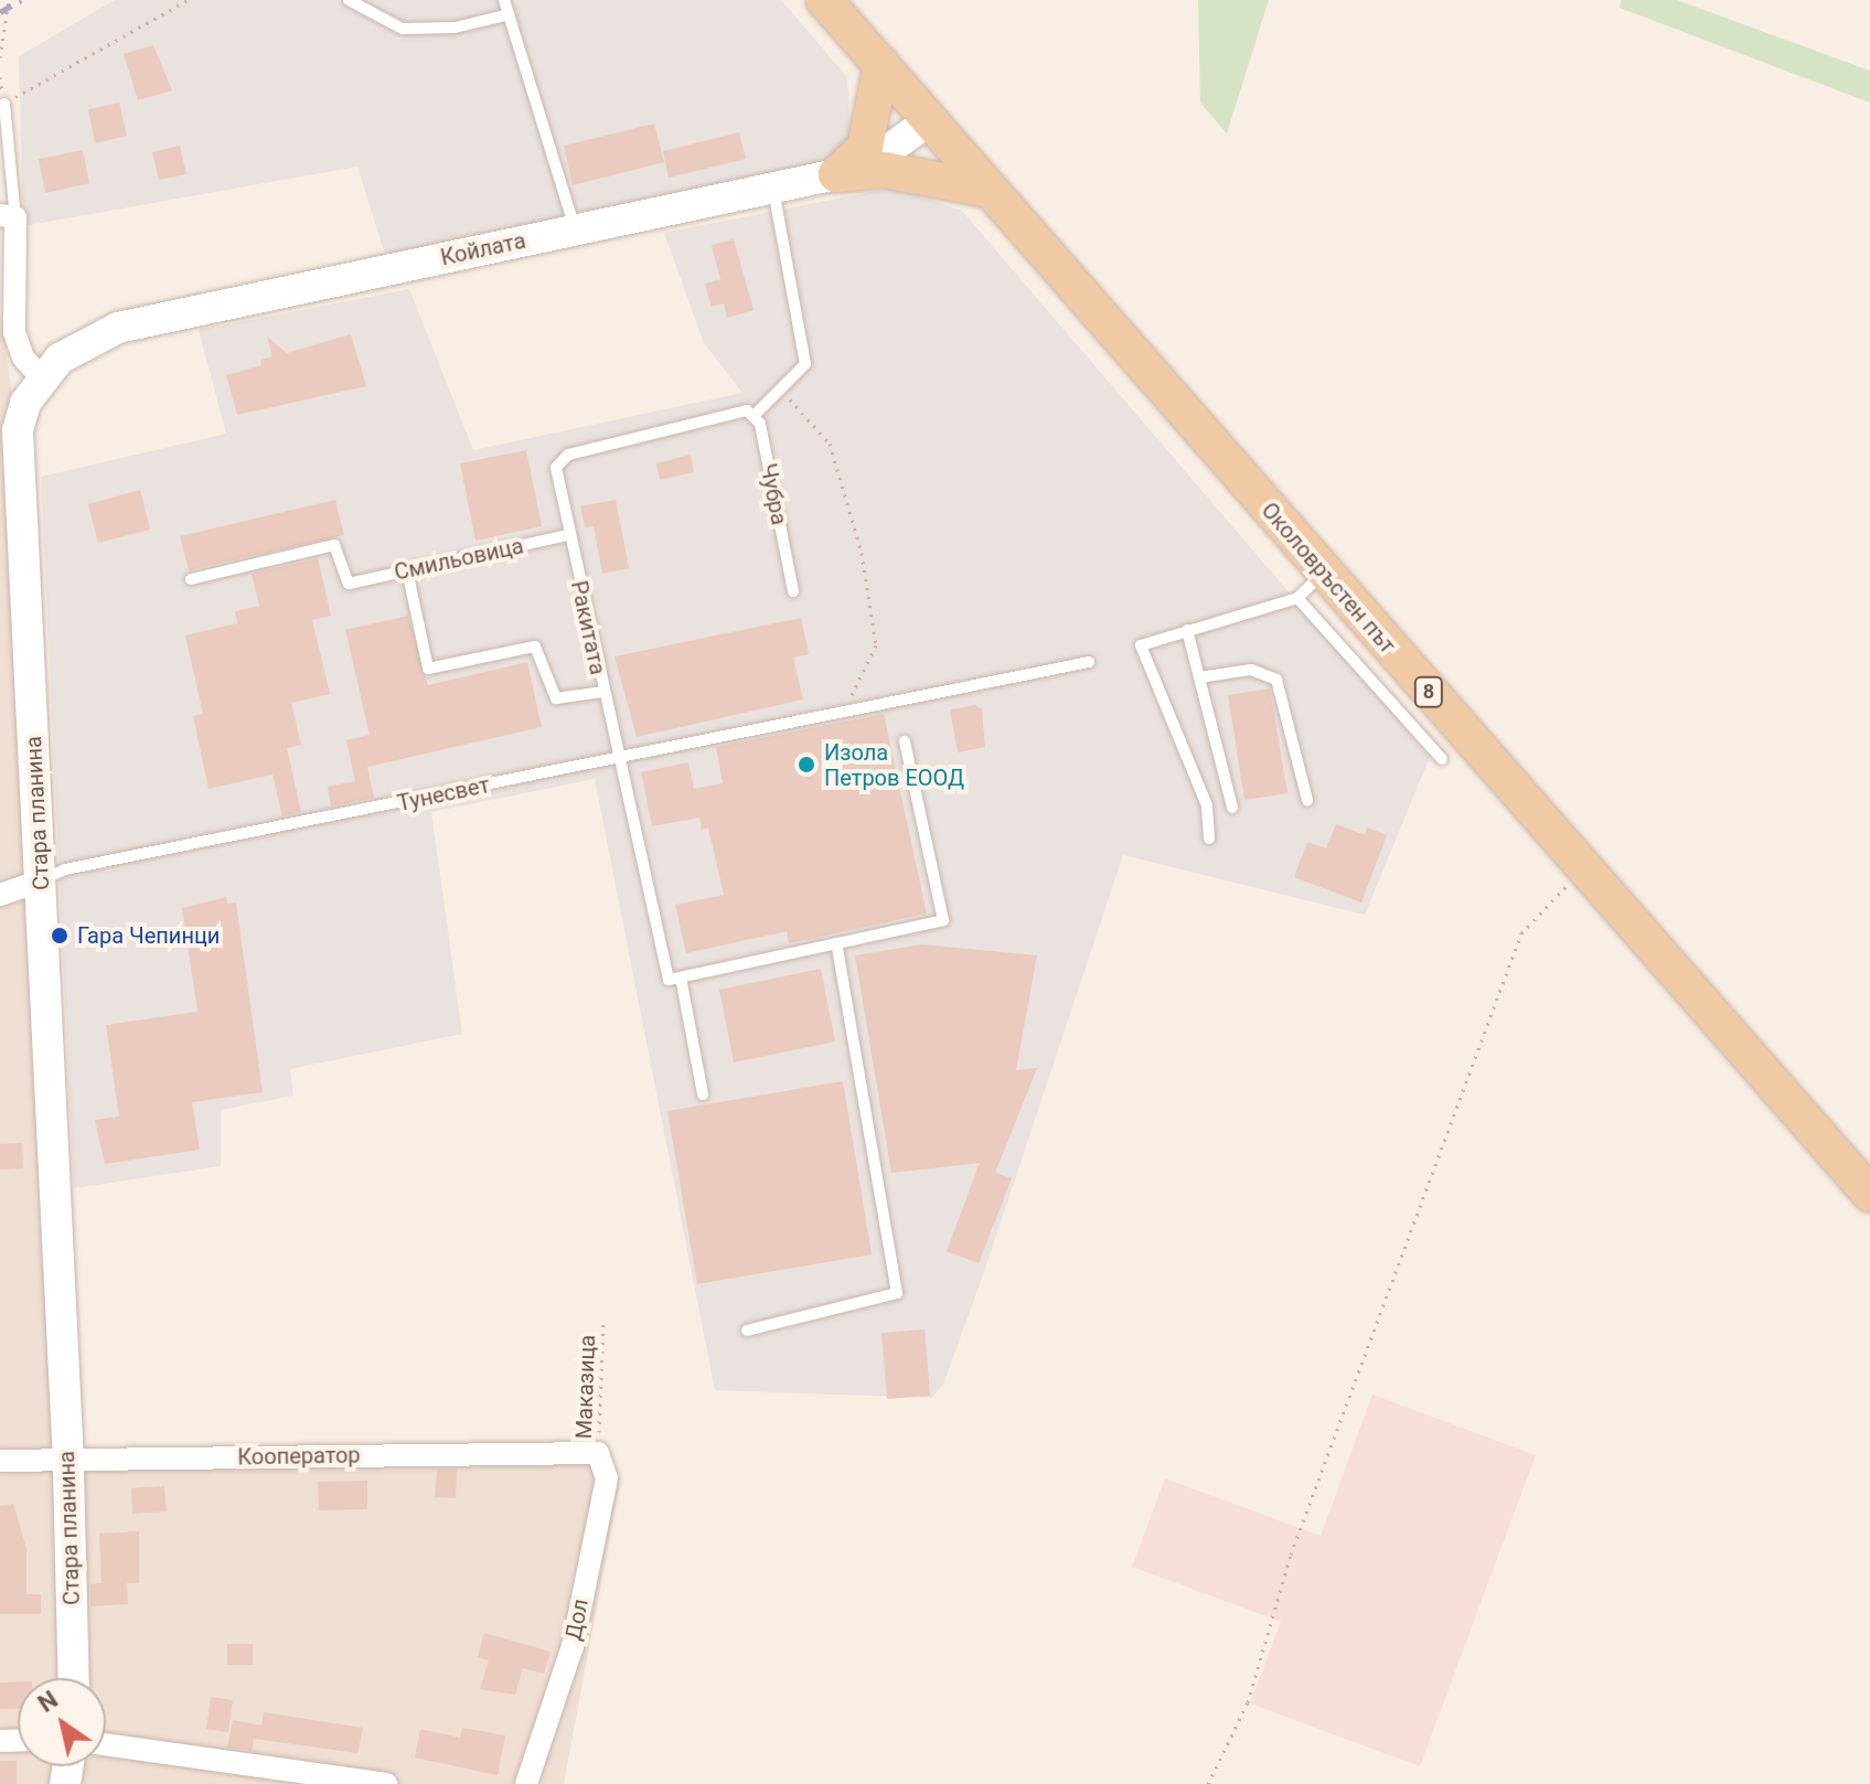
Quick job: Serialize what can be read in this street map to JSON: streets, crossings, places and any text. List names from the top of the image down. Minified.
{"streets":{"main road":["Околовръстен път","8"],"street":["Койлата","Стара планина","Кооператор","Дол"],"lane":["Чубра","Смильовица","Ракитата","Тунесвет"],"path":["Маказица"]},"crossings":[["Койлата","Околовръстен път"],["Койлата","Стара планина"],["Чубра","Ракитата"],["Смильовица","Ракитата"],["Ракитата","Тунесвет"],["Тунесвет","Стара планина"],["Стара планина","Кооператор"],["Маказица","Кооператор"],["Маказица","Дол"],["Кооператор","Дол"]],"places":["Изола Петров ЕООД","Гара Чепинци"],"north":"top left"}
